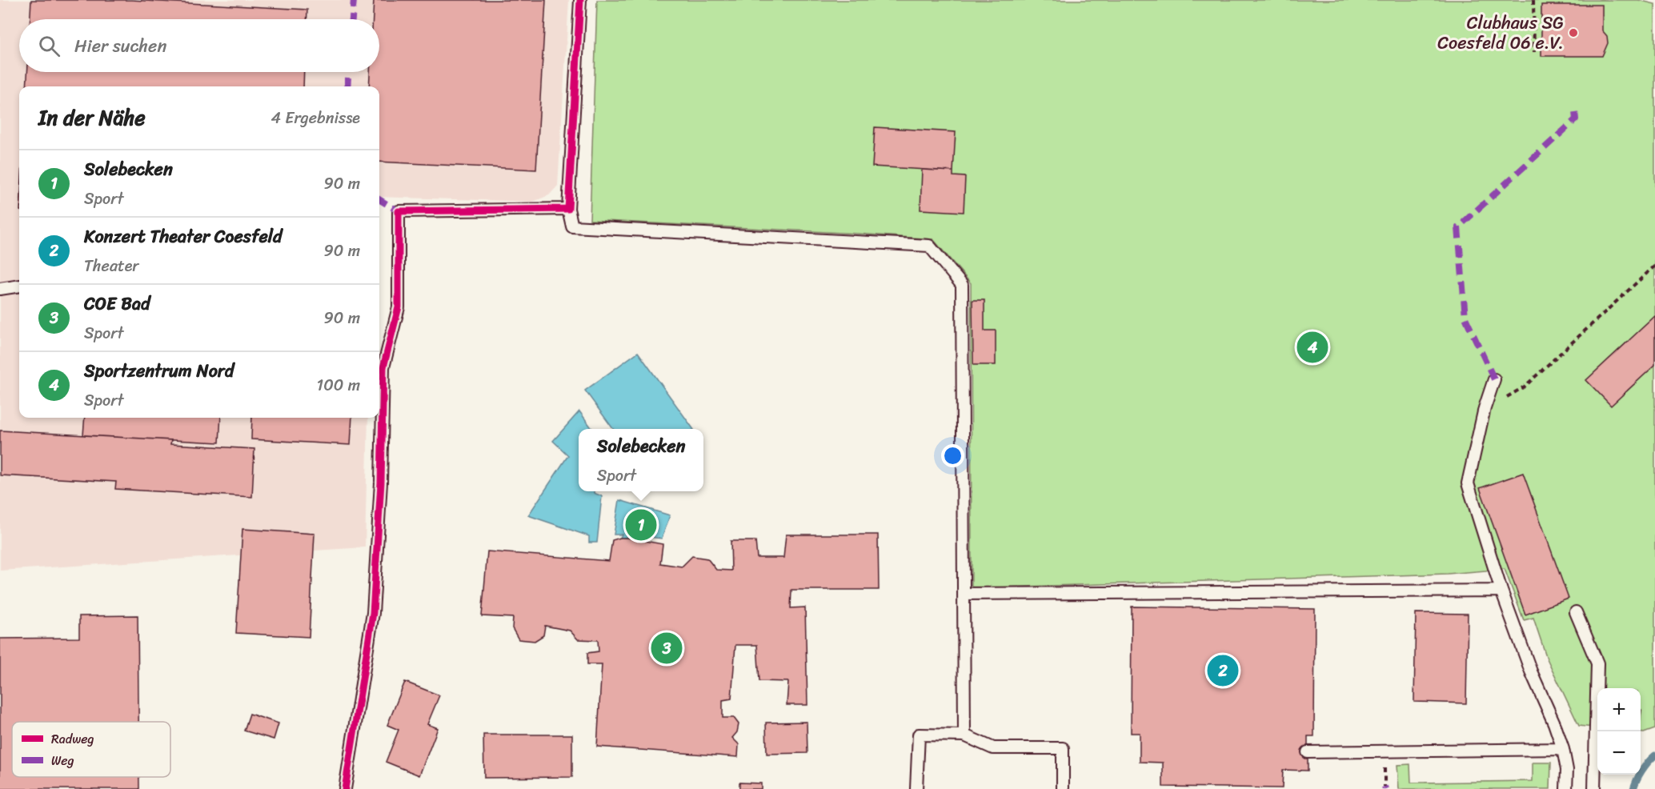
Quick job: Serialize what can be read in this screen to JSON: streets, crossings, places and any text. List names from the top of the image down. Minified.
{"places":["Clubhaus SG Coesfeld 06 e.V."],"legend":["Radweg","Weg"],"page":{"search":"Hier suchen","heading":["In der Nähe","4 Ergebnisse"],"list":[{"mark":"1","name":"Solebecken","note":"Sport","value":"90 m"},{"mark":"2","name":"Konzert Theater Coesfeld","note":"Theater","value":"90 m"},{"mark":"3","name":"COE Bad","note":"Sport","value":"90 m"},{"mark":"4","name":"Sportzentrum Nord","note":"Sport","value":"100 m"}],"pins":["4","1","3","2"],"popup":["Solebecken","Sport"],"map_buttons":["+","−"]}}
